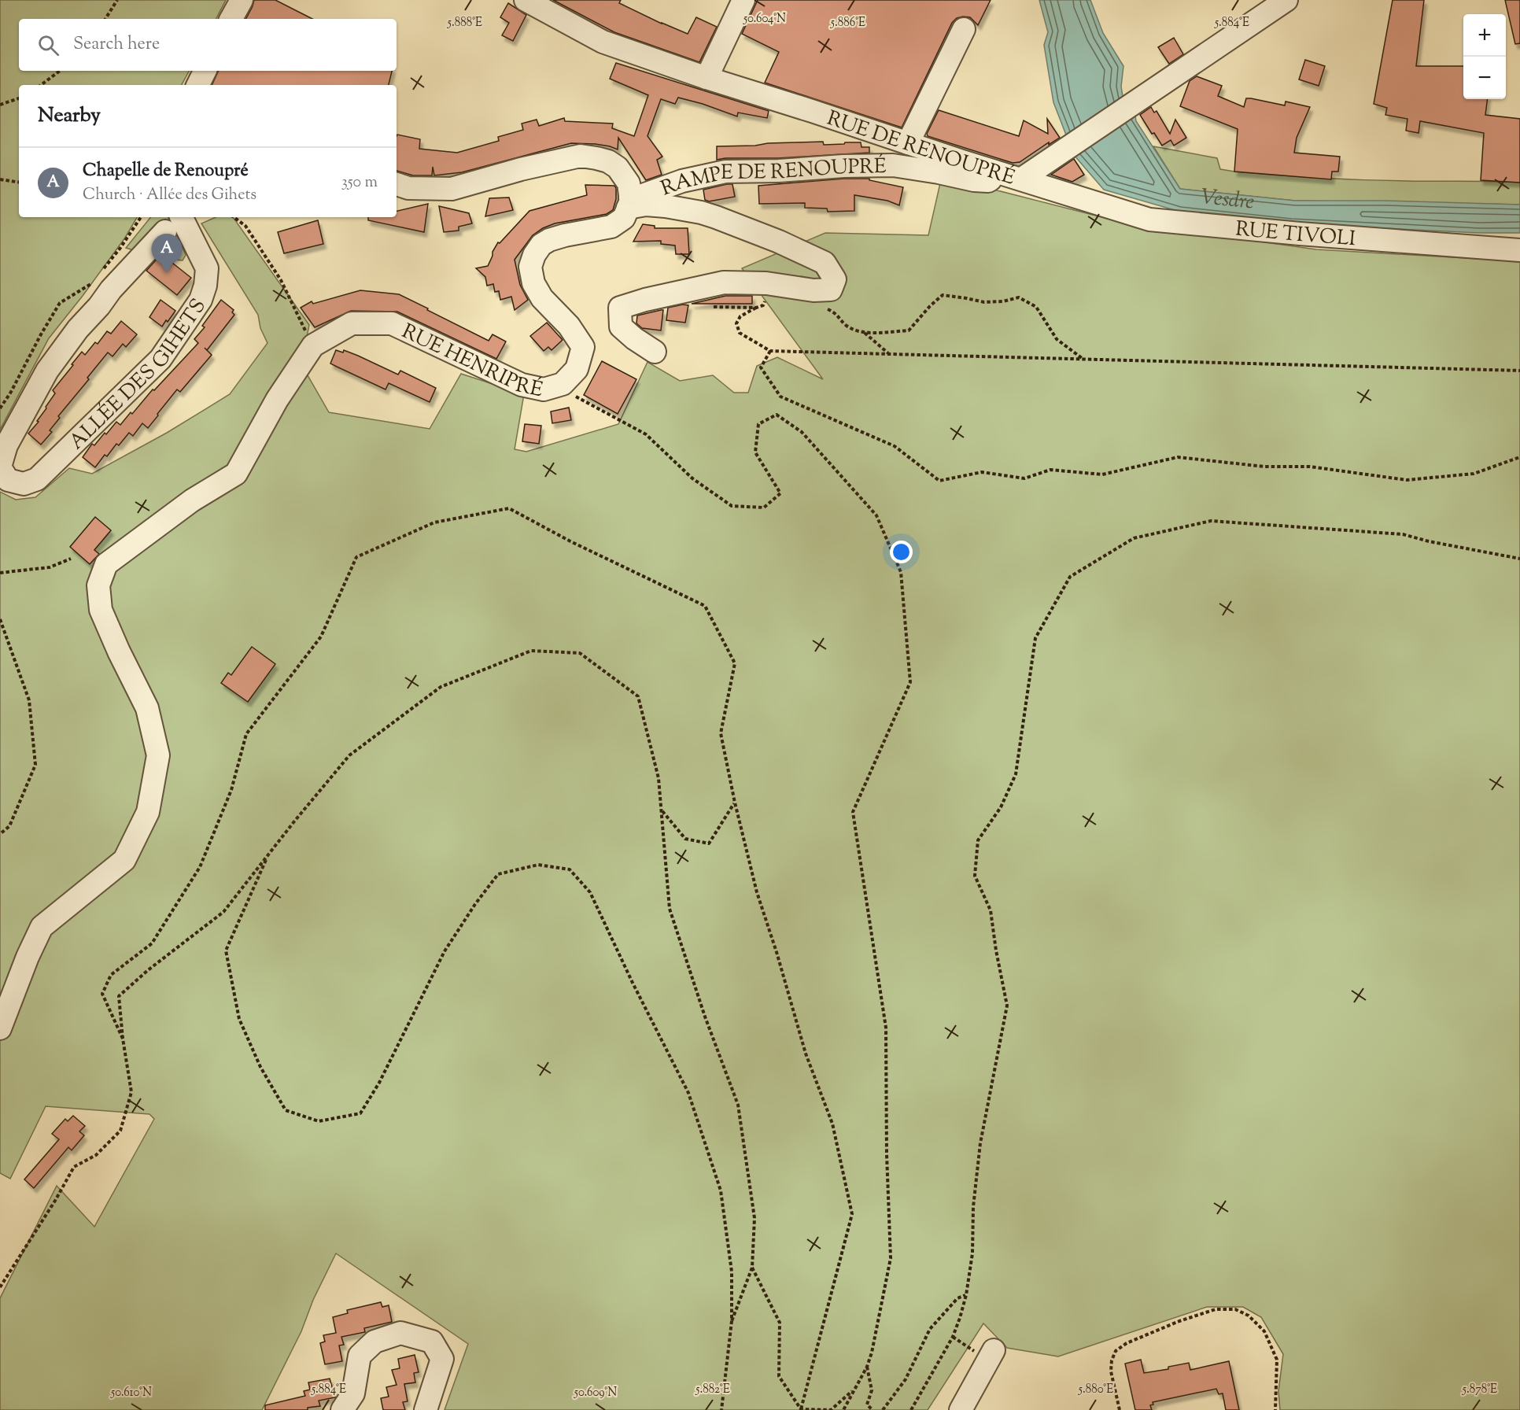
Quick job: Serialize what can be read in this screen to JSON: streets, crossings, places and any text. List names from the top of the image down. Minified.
{"streets":{"street":["RUE DE RENOUPRÉ","RAMPE DE RENOUPRÉ","RUE TIVOLI","RUE HENRIPRÉ","ALLÉE DES GIHETS"]},"crossings":[["RUE DE RENOUPRÉ","RAMPE DE RENOUPRÉ"],["RUE DE RENOUPRÉ","RUE TIVOLI"],["RAMPE DE RENOUPRÉ","RUE HENRIPRÉ"]],"water":["Vesdre"],"page":{"map_buttons":["+","−"],"search":"Search here","heading":"Nearby","list":[{"mark":"A","name":"Chapelle de Renoupré","note":"Church · Allée des Gihets","value":"350 m"}],"pins":"A"},"coordinates":["50.604°N","5.888°E","5.886°E","5.884°E","5.882°E","5.880°E","5.878°E","50.610°N","50.609°N"]}
